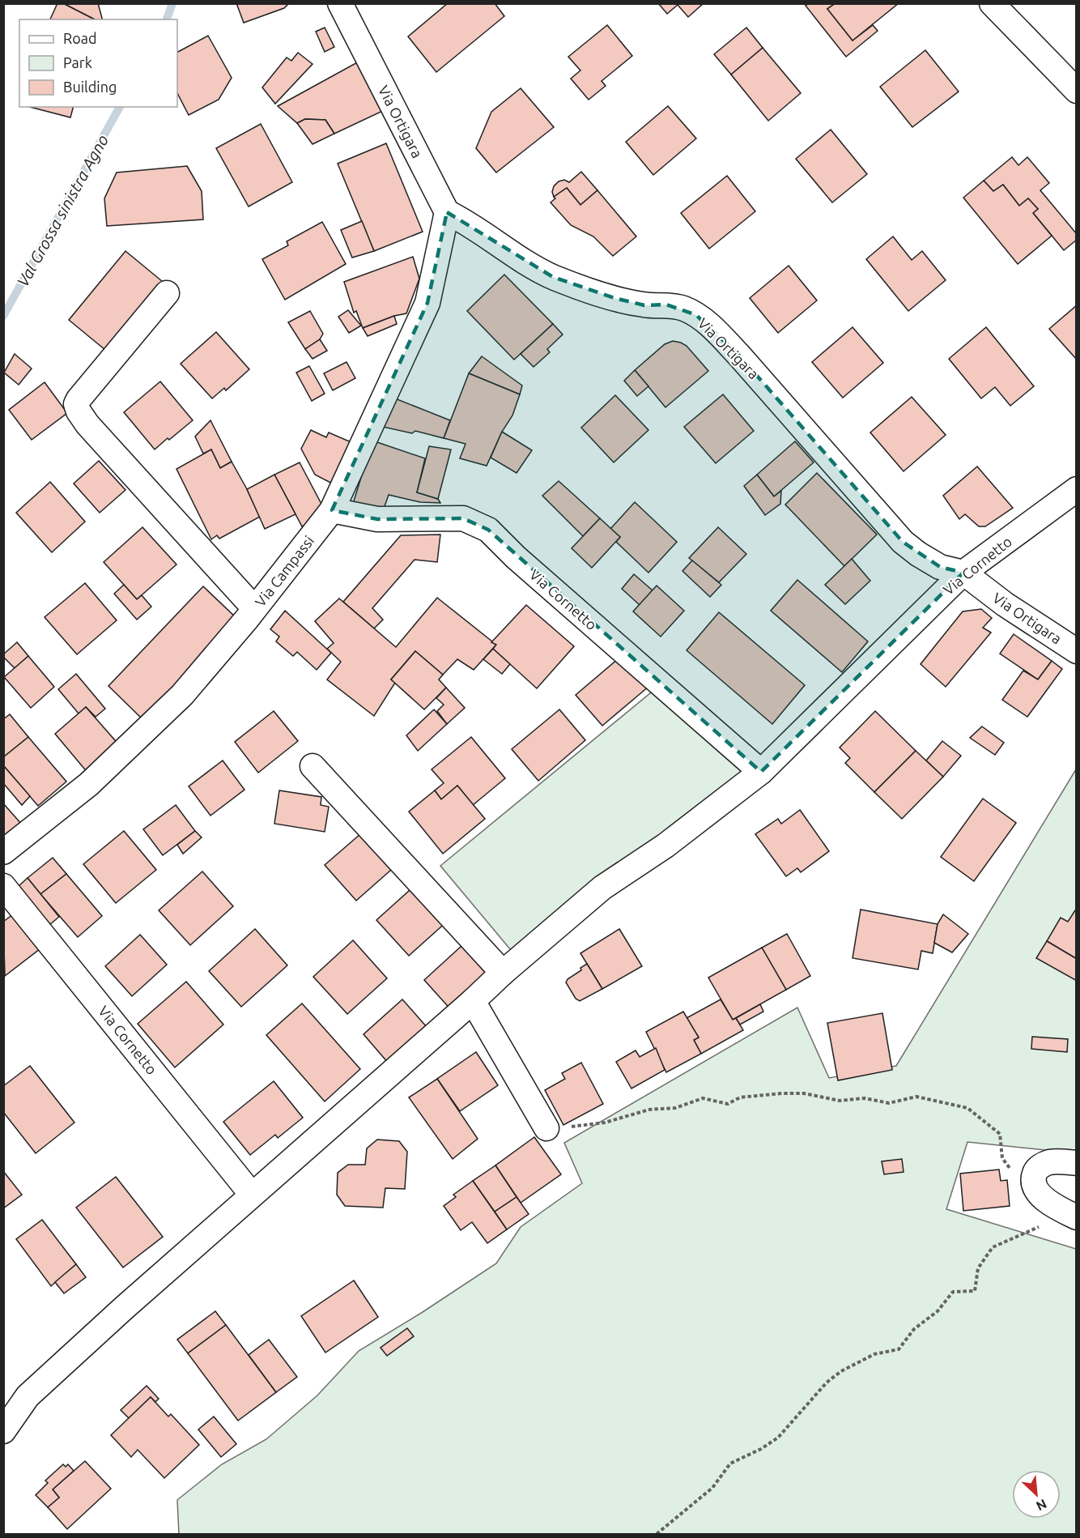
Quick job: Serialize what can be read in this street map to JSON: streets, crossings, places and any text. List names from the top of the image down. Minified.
{"streets":{"street":["Via Ortigara","Via Cornetto","Via Campassi"]},"crossings":[["Via Ortigara","Via Cornetto"],["Via Ortigara","Via Campassi"],["Via Cornetto","Via Campassi"]],"water":["Val Grossa sinistra Agno"],"legend":["Road","Park","Building"],"north":"bottom right"}
